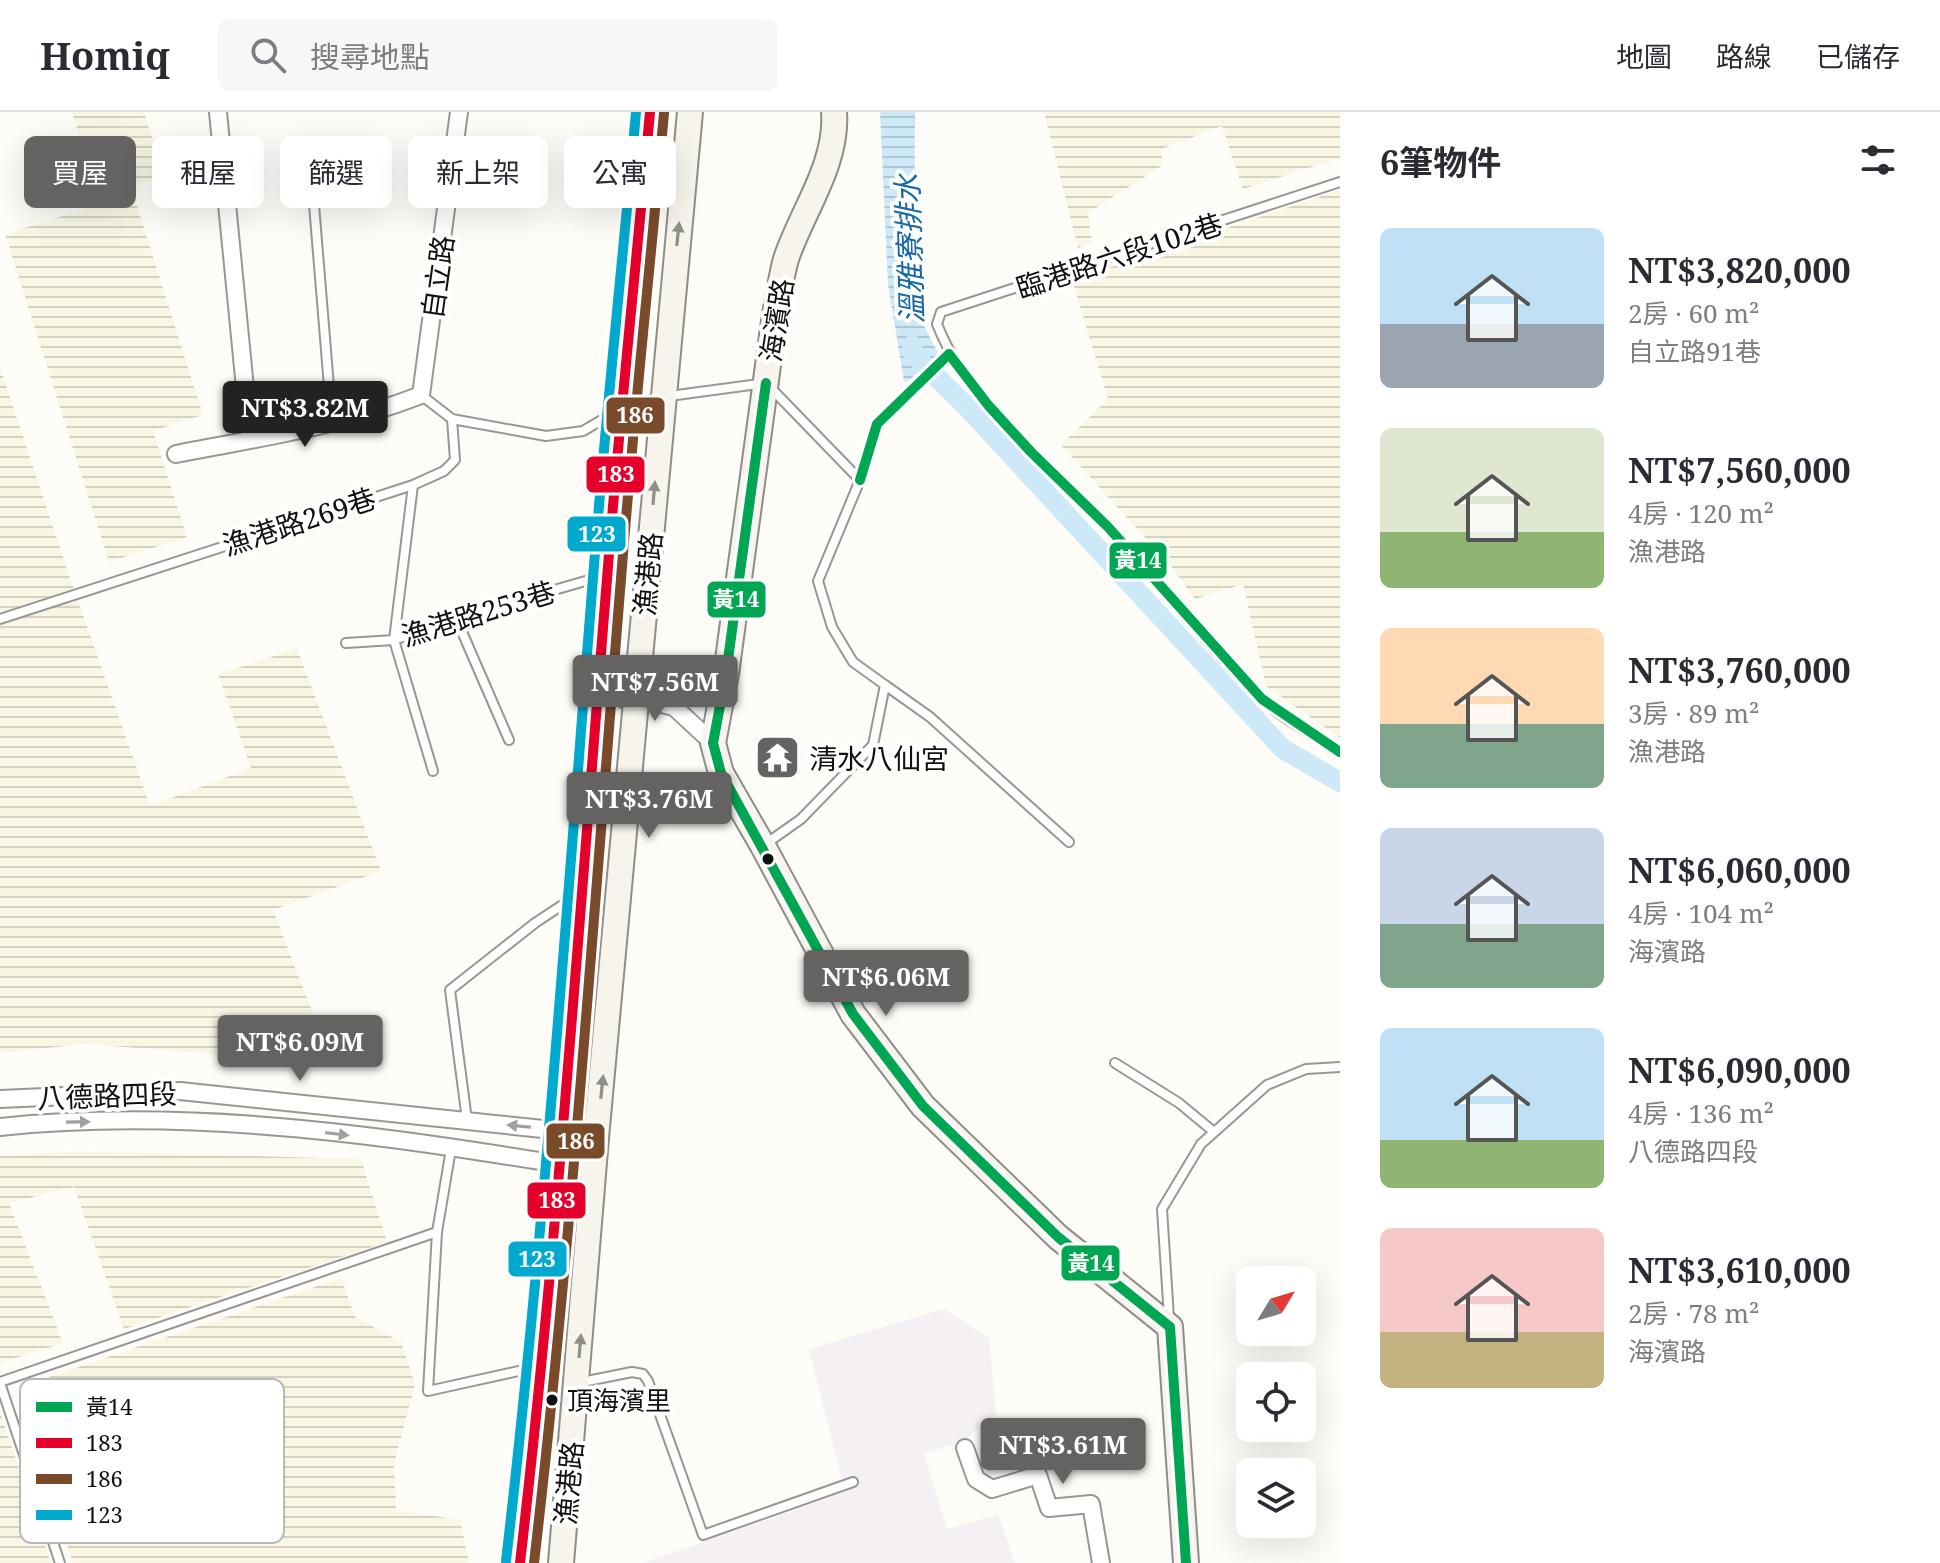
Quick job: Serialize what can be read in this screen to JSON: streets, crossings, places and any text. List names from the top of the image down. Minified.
{"streets":{"street":["自立路","海濱路","漁港路","八德路四段"],"lane":["臨港路六段102巷","漁港路269巷","漁港路253巷"]},"crossings":[["漁港路269巷","漁港路253巷"],["漁港路","漁港路253巷"],["漁港路","八德路四段"]],"water":["溫雅寮排水"],"places":{"temple":["清水八仙宮"],"other":["頂海濱里"]},"lines":["transit line 183","transit line 123","transit line 186","transit line 黃14"],"legend":["黃14","183","186","123"],"north":"top right","page":{"header":"Homiq","search":"搜尋地點","nav":["地圖","路線","已儲存"],"heading":"6筆物件","chip":["買屋","租屋","篩選","新上架","公寓"],"list":[{"name":"NT$3,820,000","note":"2房 · 60 m² · 自立路91巷"},{"name":"NT$7,560,000","note":"4房 · 120 m² · 漁港路"},{"name":"NT$3,760,000","note":"3房 · 89 m² · 漁港路"},{"name":"NT$6,060,000","note":"4房 · 104 m² · 海濱路"},{"name":"NT$6,090,000","note":"4房 · 136 m² · 八德路四段"},{"name":"NT$3,610,000","note":"2房 · 78 m² · 海濱路"}],"price":["NT$3.82M","NT$7.56M","NT$3.76M","NT$6.06M","NT$6.09M","NT$3.61M"]}}
